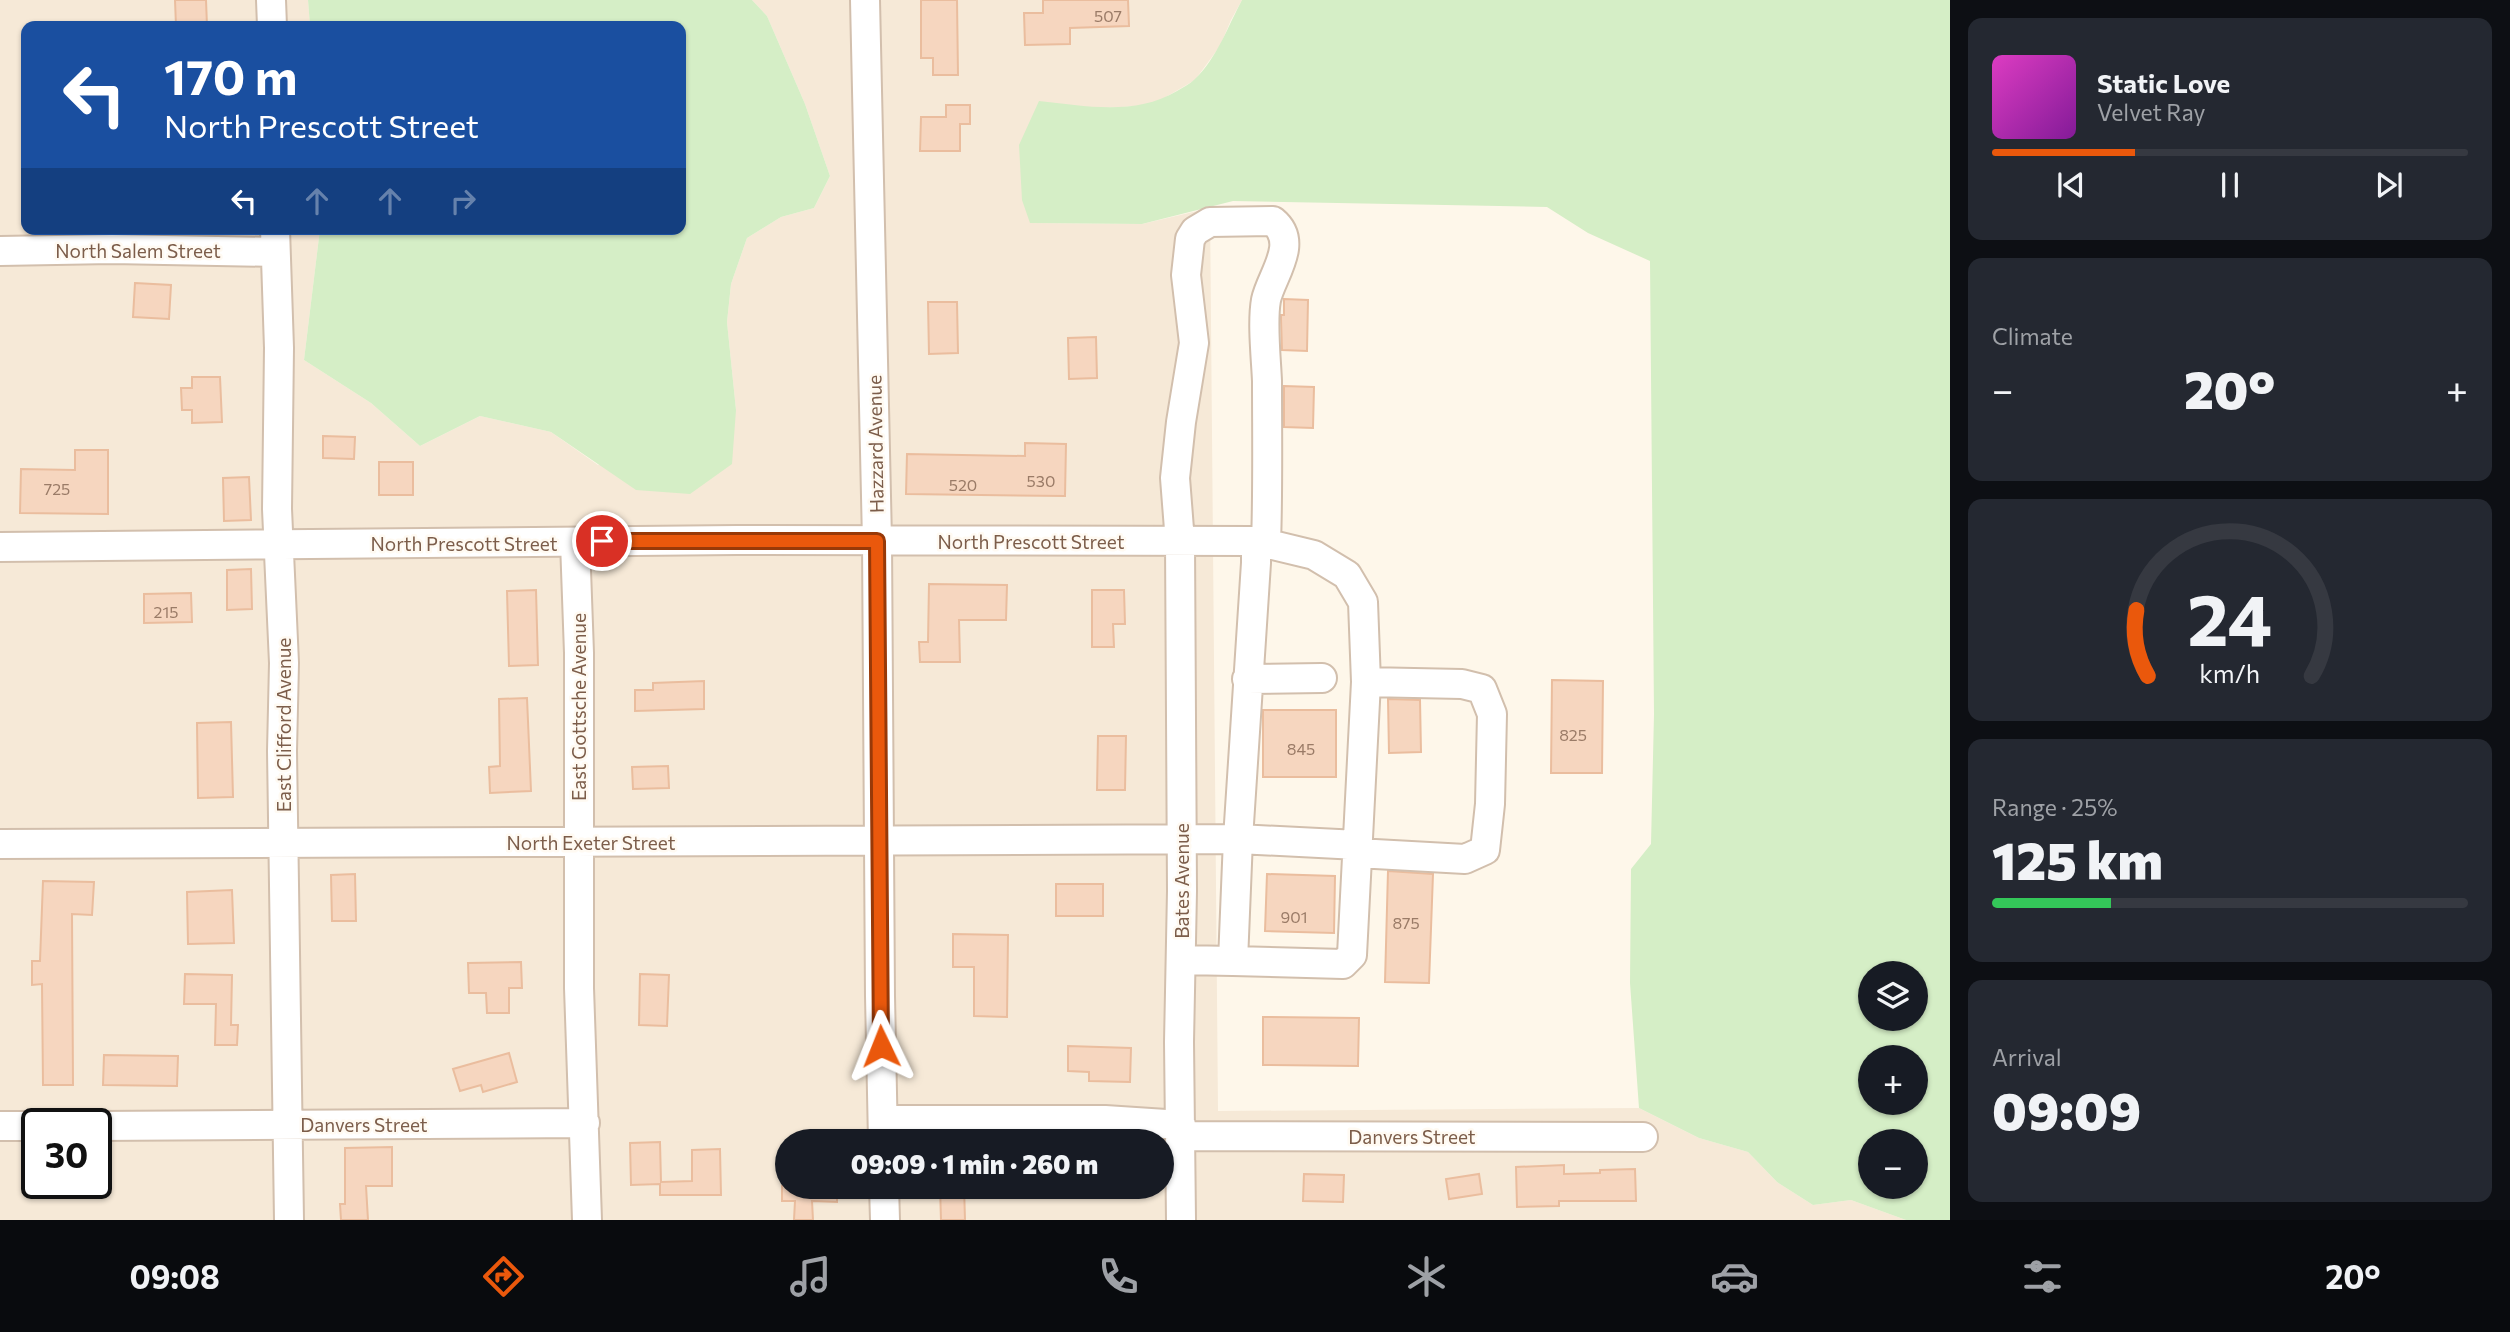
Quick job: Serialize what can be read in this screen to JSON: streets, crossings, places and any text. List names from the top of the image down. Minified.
{"streets":{"street":["North Salem Street","Hazzard Avenue","North Prescott Street","East Gottsche Avenue","East Clifford Avenue","North Exeter Street","Bates Avenue","Danvers Street"]},"crossings":[["North Salem Street","East Clifford Avenue"],["Hazzard Avenue","North Prescott Street"],["Hazzard Avenue","North Exeter Street"],["North Prescott Street","East Gottsche Avenue"],["North Prescott Street","East Clifford Avenue"],["North Prescott Street","North Exeter Street"],["North Prescott Street","Bates Avenue"],["East Gottsche Avenue","North Exeter Street"],["East Gottsche Avenue","Danvers Street"],["East Clifford Avenue","North Exeter Street"],["East Clifford Avenue","Danvers Street"],["North Exeter Street","Bates Avenue"],["Bates Avenue","Danvers Street"]],"house_numbers":["507","530","520","725","215","825","845","901","875"],"page":{"turn":["170 m","North Prescott Street"],"song":["Static Love","Velvet Ray"],"tile":["Climate",["Range · 25%","125 km"],["Arrival","09:09"]],"heat":["−","20°","+"],"map_buttons":["+","−"],"limit":"30","trip":"09:09 · 1 min · 260 m","tabs":["09:08","20°"],"gauge":["24","km/h"]}}
